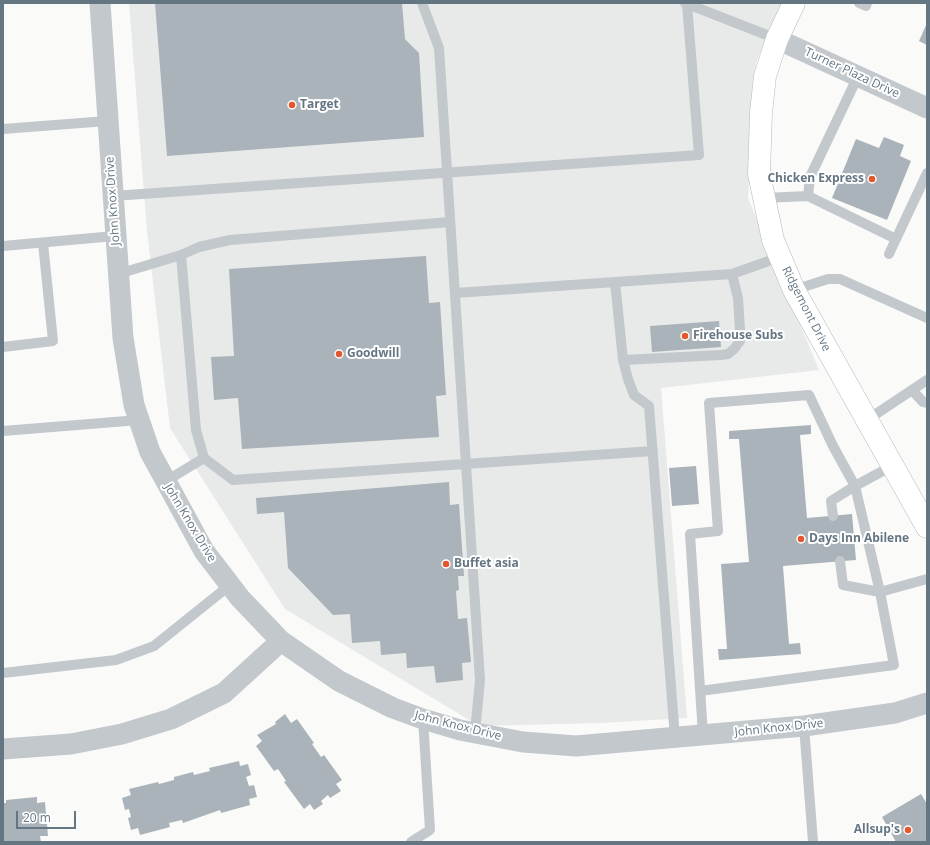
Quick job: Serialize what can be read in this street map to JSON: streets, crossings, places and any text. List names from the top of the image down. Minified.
{"streets":{"street":["Turner Plaza Drive","John Knox Drive","Ridgemont Drive"]},"crossings":[["Turner Plaza Drive","Ridgemont Drive"]],"places":["Target","Chicken Express","Firehouse Subs","Goodwill","Days Inn Abilene","Buffet asia","Allsup's"],"scale_bar":"20 m"}
